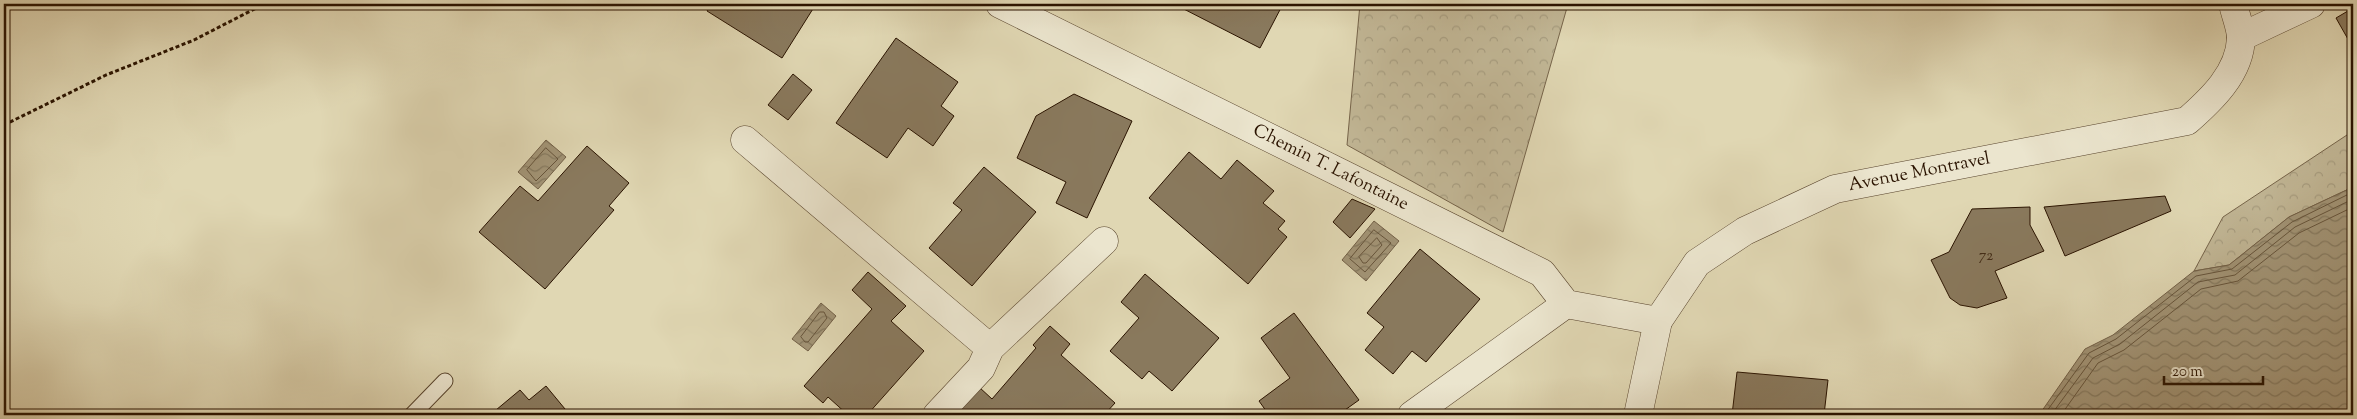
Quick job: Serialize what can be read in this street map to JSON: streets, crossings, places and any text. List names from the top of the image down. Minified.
{"streets":{"street":["Chemin T. Lafontaine","Avenue Montravel"]},"house_numbers":["72"],"scale_bar":"20 m"}
